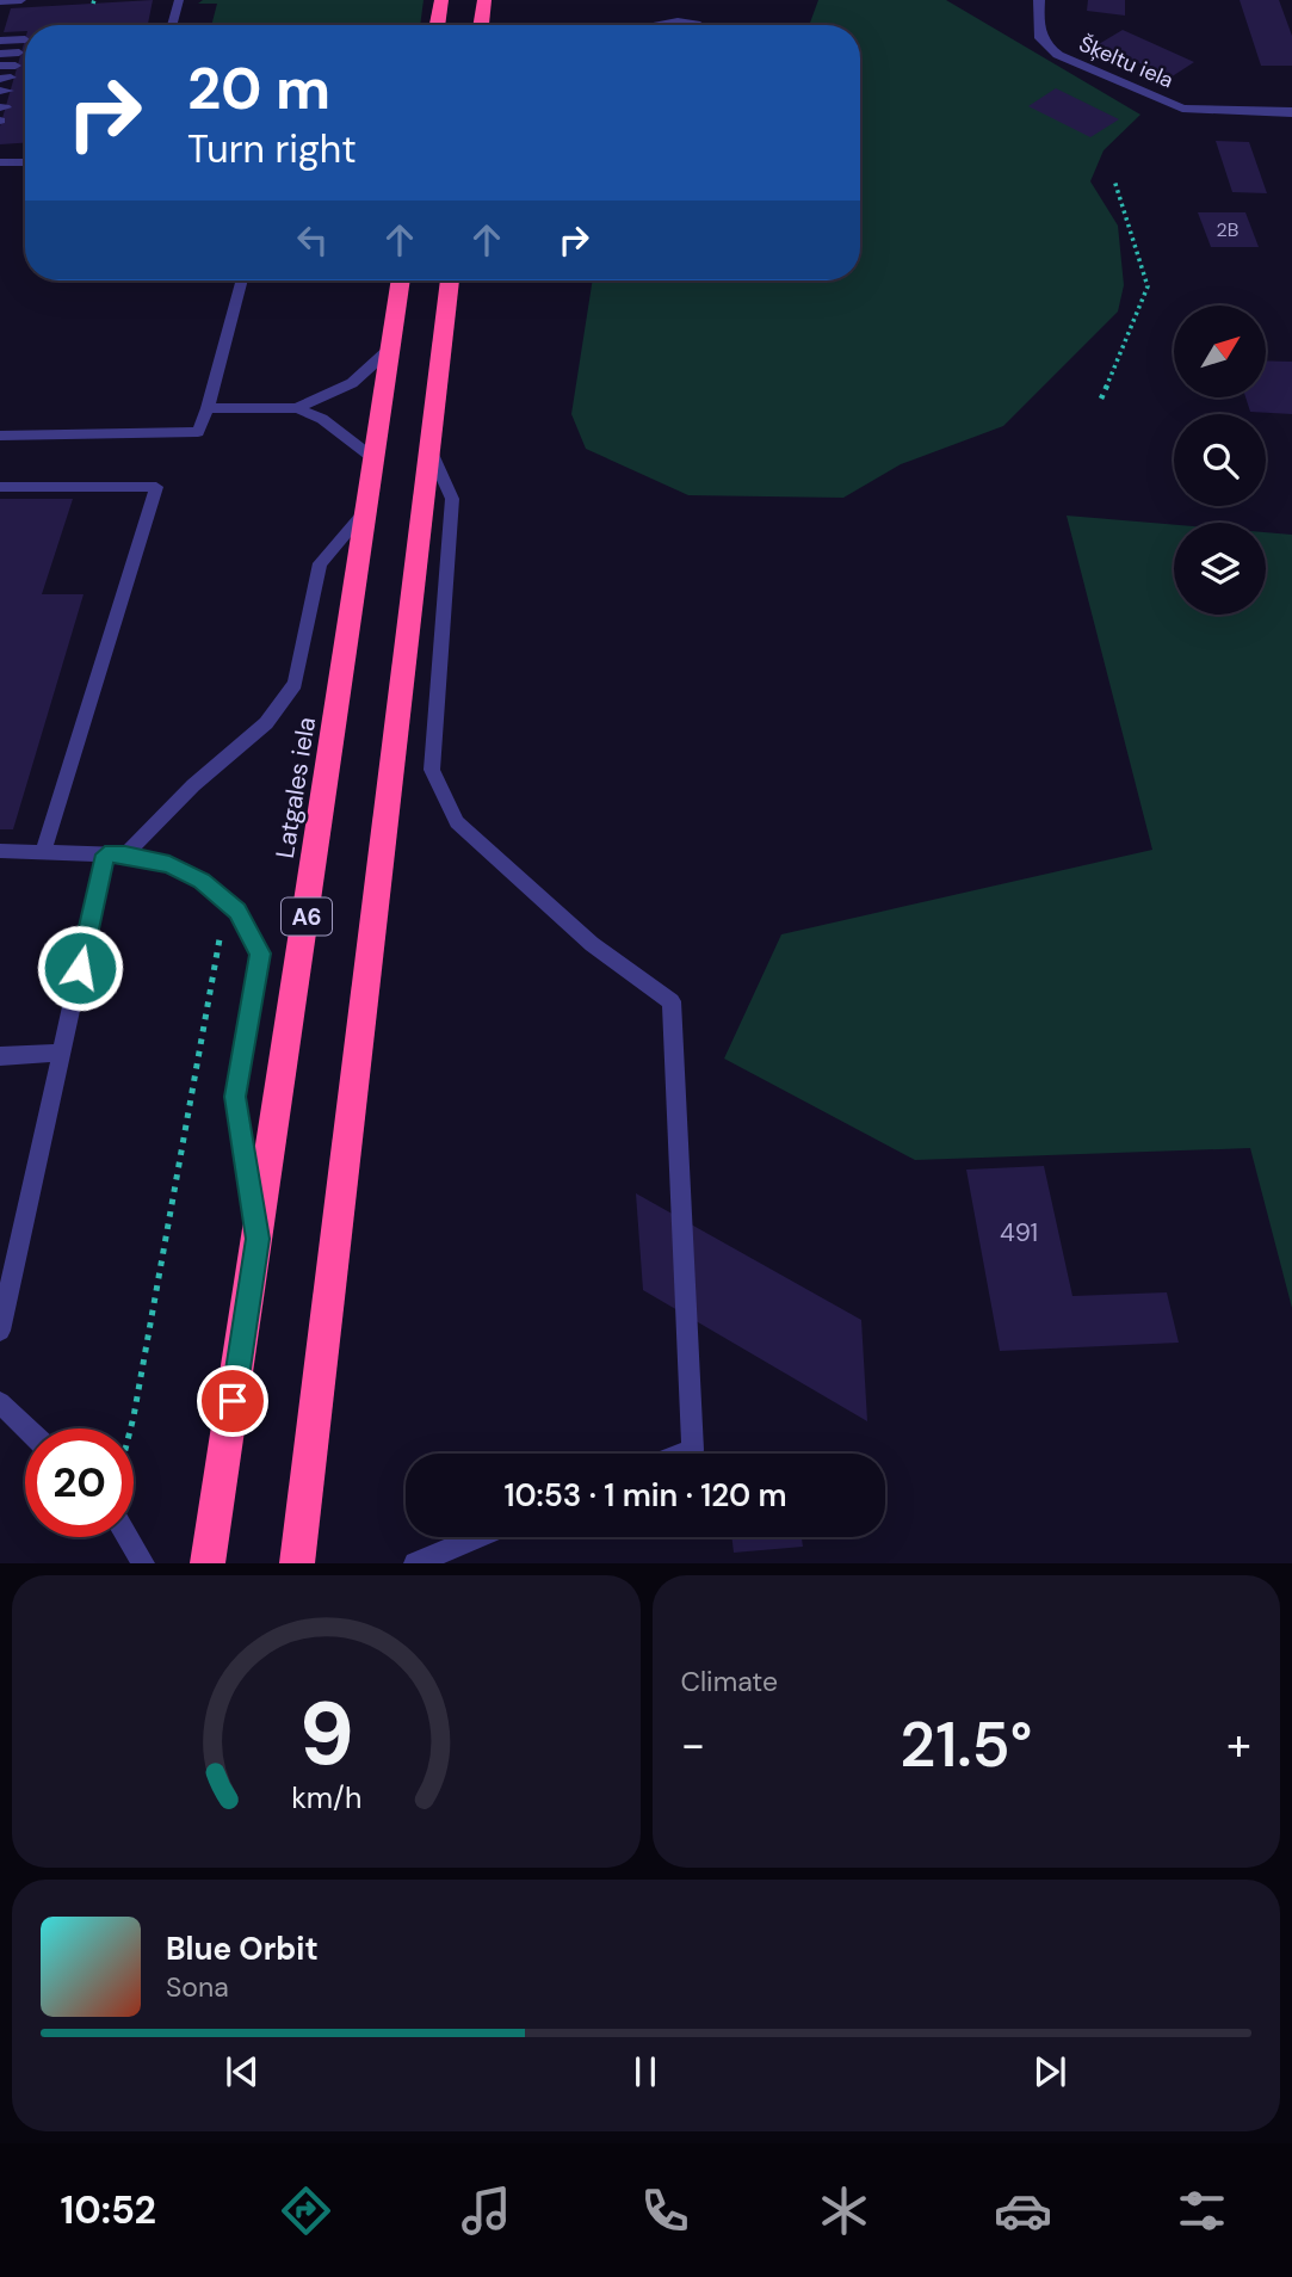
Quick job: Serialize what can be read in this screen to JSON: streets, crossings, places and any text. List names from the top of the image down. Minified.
{"streets":{"highway":["Latgales iela","A6"],"street":["Šķeltu iela"]},"house_numbers":["2B","491"],"north":"top right","page":{"turn":["20 m","Turn right"],"limit":"20","trip":"10:53 · 1 min · 120 m","tile":"Climate","heat":["−","21.5°","+"],"song":["Blue Orbit","Sona"],"tabs":"10:52","gauge":["9","km/h"]}}
